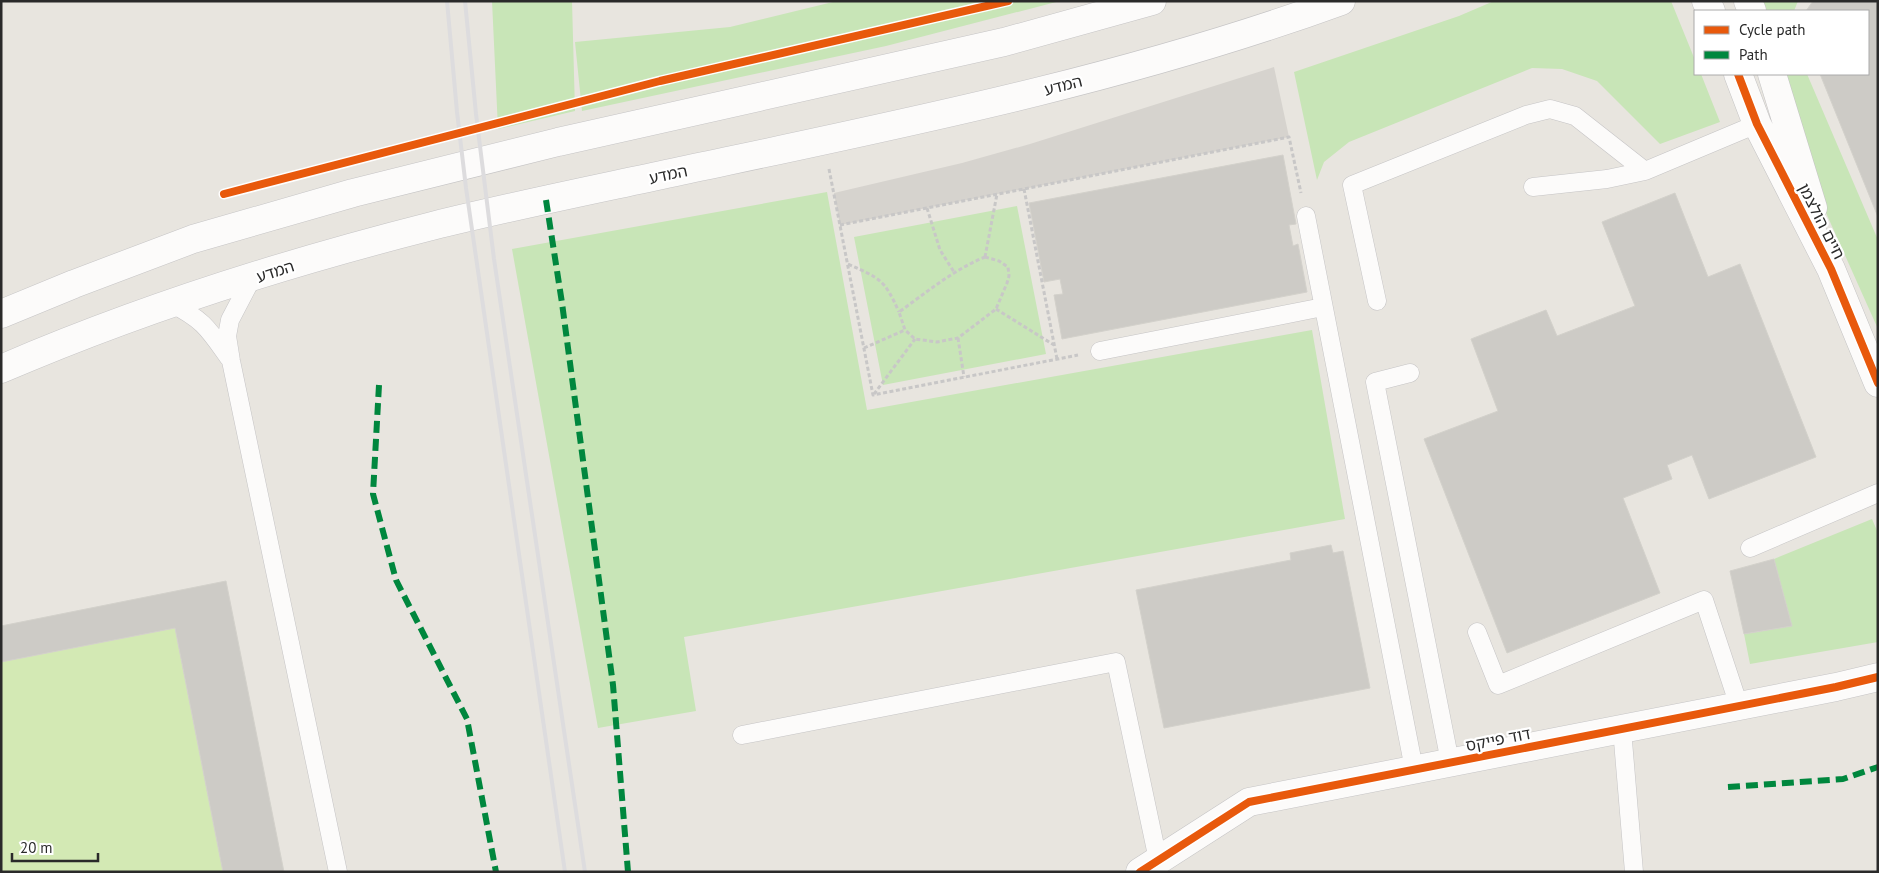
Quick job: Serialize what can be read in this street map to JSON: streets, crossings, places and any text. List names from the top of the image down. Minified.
{"streets":{"main road":["המדע","חיים הולצמן","דוד פייקס"]},"legend":["Cycle path","Path"],"scale_bar":"20 m"}
